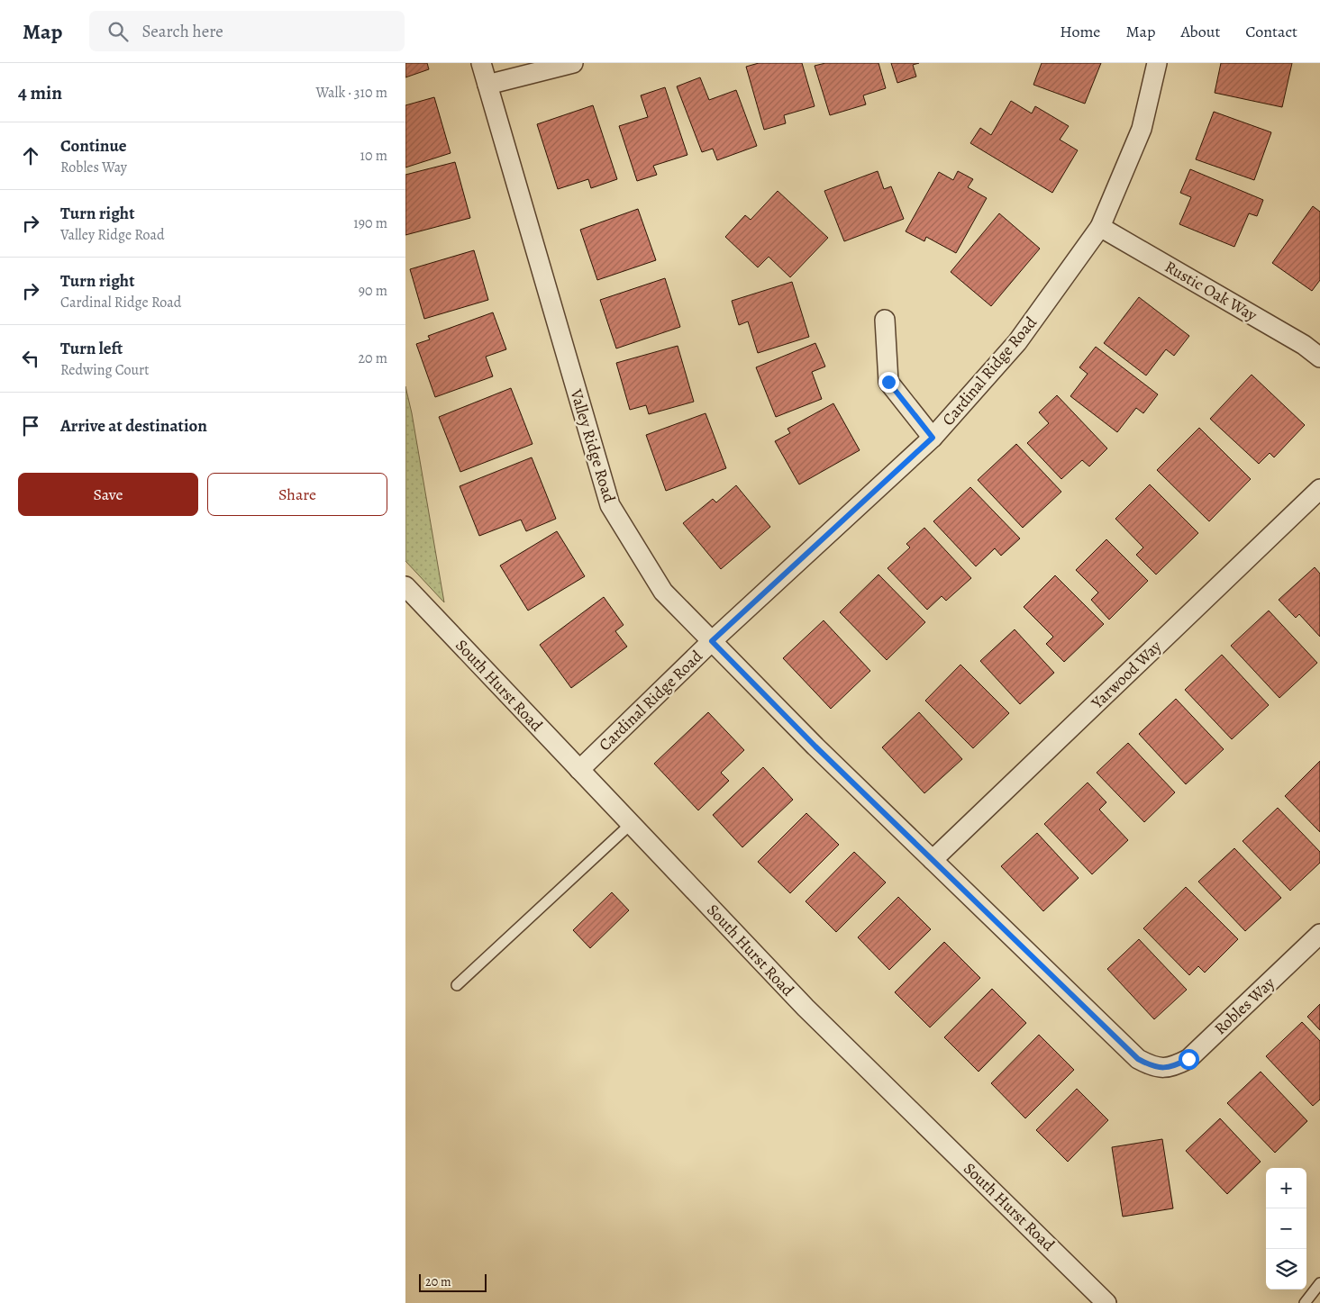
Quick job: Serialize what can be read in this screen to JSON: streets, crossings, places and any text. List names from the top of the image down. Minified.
{"streets":{"street":["Rustic Oak Way","Cardinal Ridge Road","Valley Ridge Road","Yarwood Way","South Hurst Road","Robles Way"]},"crossings":[["Rustic Oak Way","Cardinal Ridge Road"],["Cardinal Ridge Road","Valley Ridge Road"],["Cardinal Ridge Road","South Hurst Road"],["Valley Ridge Road","Yarwood Way"],["Valley Ridge Road","Robles Way"]],"scale_bar":"20 m","page":{"header":"Map","search":"Search here","nav":["Home","Map","About","Contact"],"heading":["4 min","Walk · 310 m"],"list":[["Continue","Robles Way","10 m"],["Turn right","Valley Ridge Road","190 m"],["Turn right","Cardinal Ridge Road","90 m"],["Turn left","Redwing Court","20 m"],"Arrive at destination"],"buttons":["Save","Share"],"map_buttons":["+","−"],"scale":"20 m"}}
